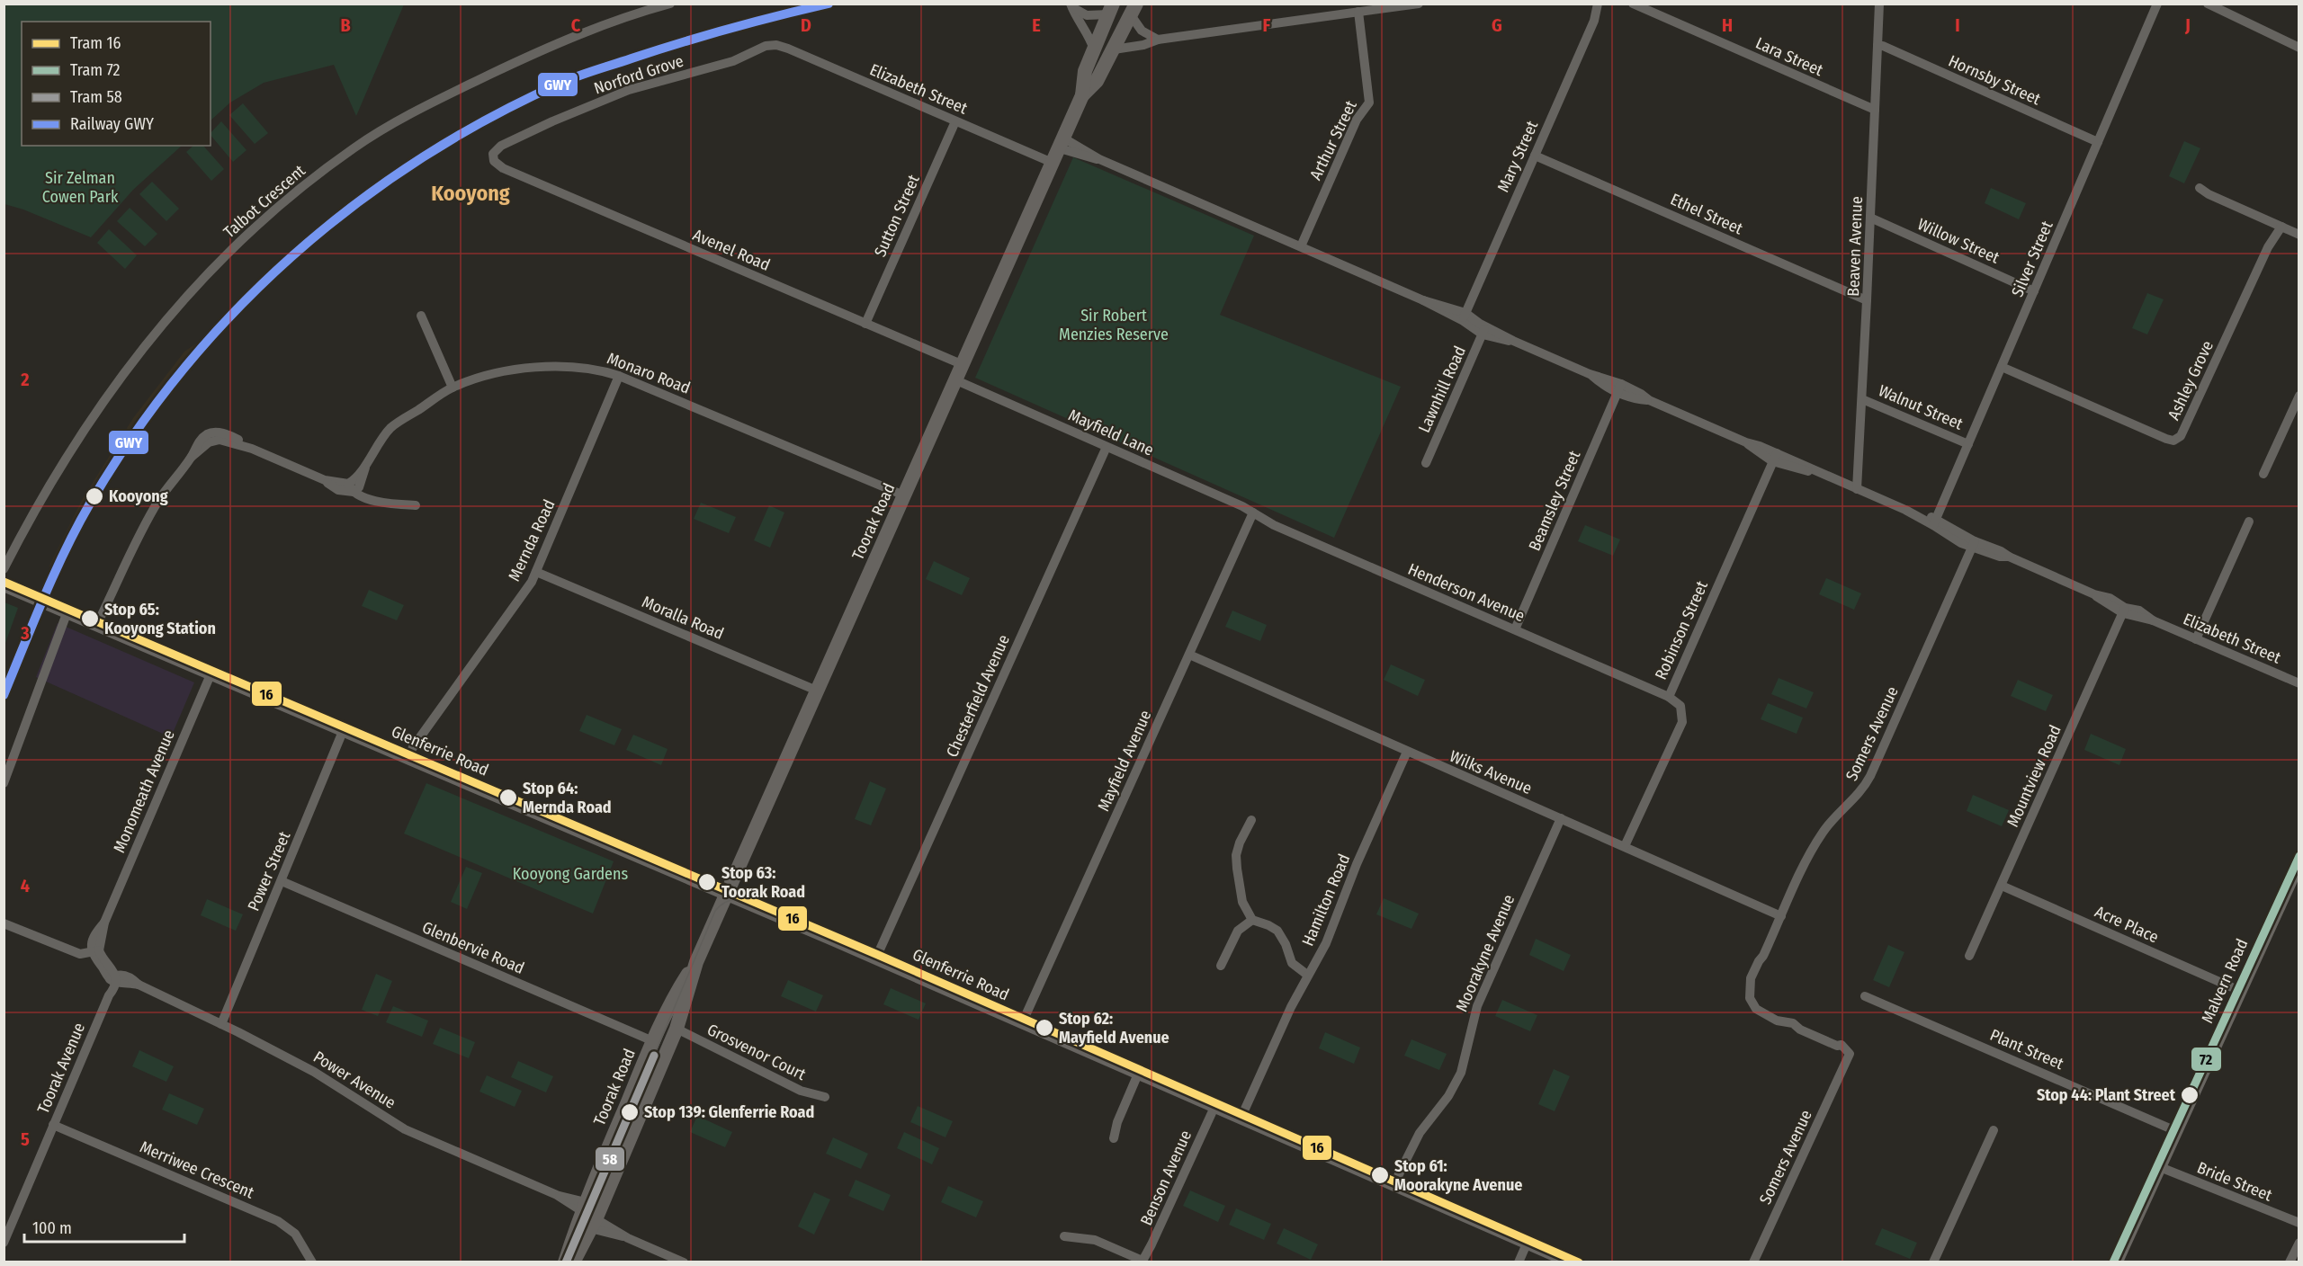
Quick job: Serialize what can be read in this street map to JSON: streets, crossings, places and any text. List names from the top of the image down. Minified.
{"streets":{"main road":["Toorak Road","Glenferrie Road","Malvern Road"],"street":["Lara Street","Norford Grove","Hornsby Street","Elizabeth Street","Arthur Street","Mary Street","Talbot Crescent","Ethel Street","Sutton Street","Willow Street","Beaven Avenue","Avenel Road","Silver Street","Monaro Road","Ashley Grove","Lawnhill Road","Walnut Street","Mayfield Lane","Beamsley Street","Mernda Road","Henderson Avenue","Moralla Road","Robinson Street","Chesterfield Avenue","Somers Avenue","Mayfield Avenue","Wilks Avenue","Mountview Road","Monomeath Avenue","Power Street","Hamilton Road","Acre Place","Glenbervie Road","Moorakyne Avenue","Plant Street","Grosvenor Court","Toorak Avenue","Power Avenue","Merriwee Crescent","Benson Avenue","Bride Street"]},"crossings":[["Lara Street","Beaven Avenue"],["Norford Grove","Elizabeth Street"],["Norford Grove","Avenel Road"],["Hornsby Street","Beaven Avenue"],["Hornsby Street","Silver Street"],["Elizabeth Street","Arthur Street"],["Elizabeth Street","Mary Street"],["Elizabeth Street","Sutton Street"],["Elizabeth Street","Beaven Avenue"],["Elizabeth Street","Silver Street"],["Elizabeth Street","Lawnhill Road"],["Elizabeth Street","Beamsley Street"],["Elizabeth Street","Toorak Road"],["Elizabeth Street","Robinson Street"],["Elizabeth Street","Somers Avenue"],["Elizabeth Street","Mountview Road"],["Mary Street","Ethel Street"],["Ethel Street","Beaven Avenue"],["Sutton Street","Avenel Road"],["Willow Street","Beaven Avenue"],["Willow Street","Silver Street"],["Beaven Avenue","Walnut Street"],["Avenel Road","Toorak Road"],["Silver Street","Ashley Grove"],["Silver Street","Walnut Street"],["Monaro Road","Toorak Road"],["Monaro Road","Mernda Road"],["Mayfield Lane","Toorak Road"],["Mayfield Lane","Henderson Avenue"],["Mayfield Lane","Chesterfield Avenue"],["Mayfield Lane","Mayfield Avenue"],["Beamsley Street","Henderson Avenue"],["Toorak Road","Moralla Road"],["Toorak Road","Glenferrie Road"],["Toorak Road","Glenbervie Road"],["Toorak Road","Grosvenor Court"],["Toorak Road","Power Avenue"],["Mernda Road","Moralla Road"],["Mernda Road","Glenferrie Road"],["Henderson Avenue","Robinson Street"],["Henderson Avenue","Mayfield Avenue"],["Robinson Street","Wilks Avenue"],["Chesterfield Avenue","Glenferrie Road"],["Somers Avenue","Wilks Avenue"],["Glenferrie Road","Mayfield Avenue"],["Glenferrie Road","Monomeath Avenue"],["Glenferrie Road","Power Street"],["Glenferrie Road","Hamilton Road"],["Glenferrie Road","Moorakyne Avenue"],["Glenferrie Road","Benson Avenue"],["Mayfield Avenue","Wilks Avenue"],["Wilks Avenue","Hamilton Road"],["Wilks Avenue","Moorakyne Avenue"],["Mountview Road","Acre Place"],["Power Street","Glenbervie Road"],["Power Street","Power Avenue"],["Acre Place","Malvern Road"],["Malvern Road","Plant Street"],["Malvern Road","Bride Street"],["Toorak Avenue","Power Avenue"],["Toorak Avenue","Merriwee Crescent"]],"districts":["Kooyong"],"parks":["Sir Zelman Cowen Park","Sir Robert Menzies Reserve","Kooyong Gardens"],"places":["Kooyong","Stop 65: Kooyong Station","Stop 64: Mernda Road","Stop 63: Toorak Road","Stop 62: Mayfield Avenue","Stop 44: Plant Street","Stop 139: Glenferrie Road","Stop 61: Moorakyne Avenue"],"lines":["rail line GWY","tram line 16","tram line 72","tram line 58"],"legend":["Tram 16","Tram 72","Tram 58","Railway GWY"],"scale_bar":"100 m","grid":{"columns":["B","C","D","E","F","G","H","I","J"],"rows":["2","3","4","5"]}}
